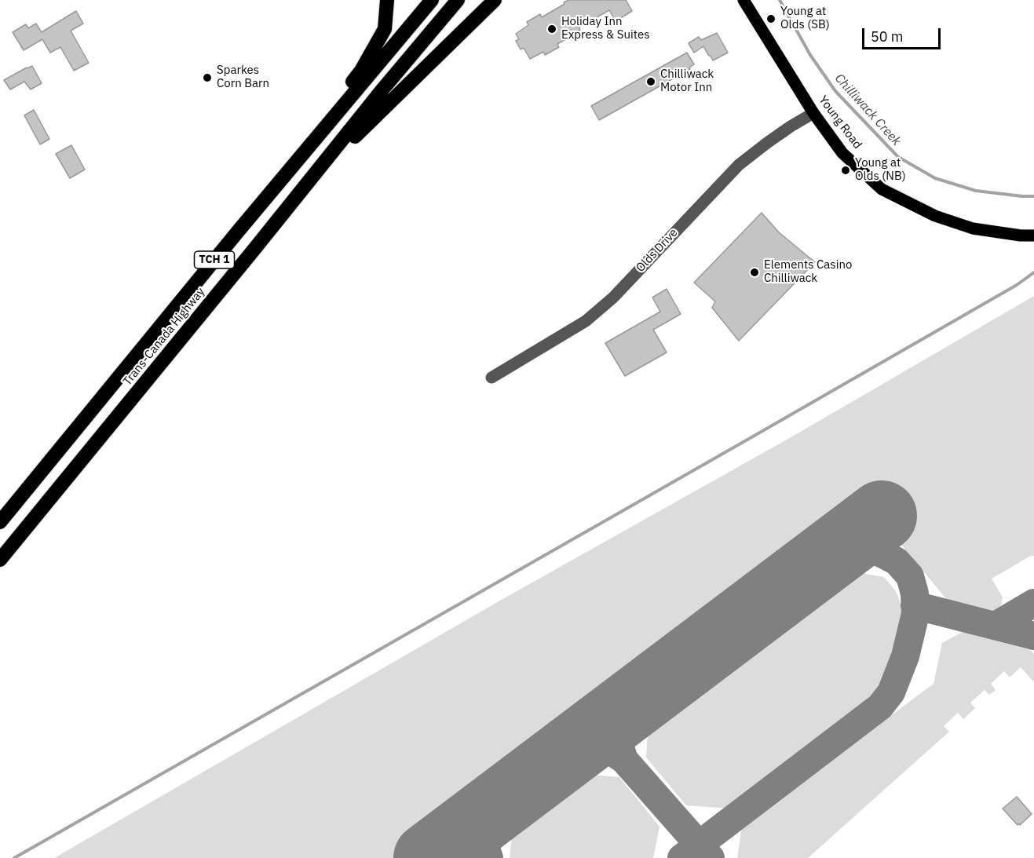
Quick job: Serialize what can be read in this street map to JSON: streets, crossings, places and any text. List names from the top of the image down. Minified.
{"streets":{"highway":["TCH 1","Trans-Canada Highway"],"main road":["Young Road"],"street":["Olds Drive"]},"crossings":[["Young Road","Olds Drive"]],"water":["Chilliwack Creek"],"places":["Young at Olds (SB)","Holiday Inn Express & Suites","Sparkes Corn Barn","Chilliwack Motor Inn","Young at Olds (NB)","Elements Casino Chilliwack"],"scale_bar":"50 m"}
